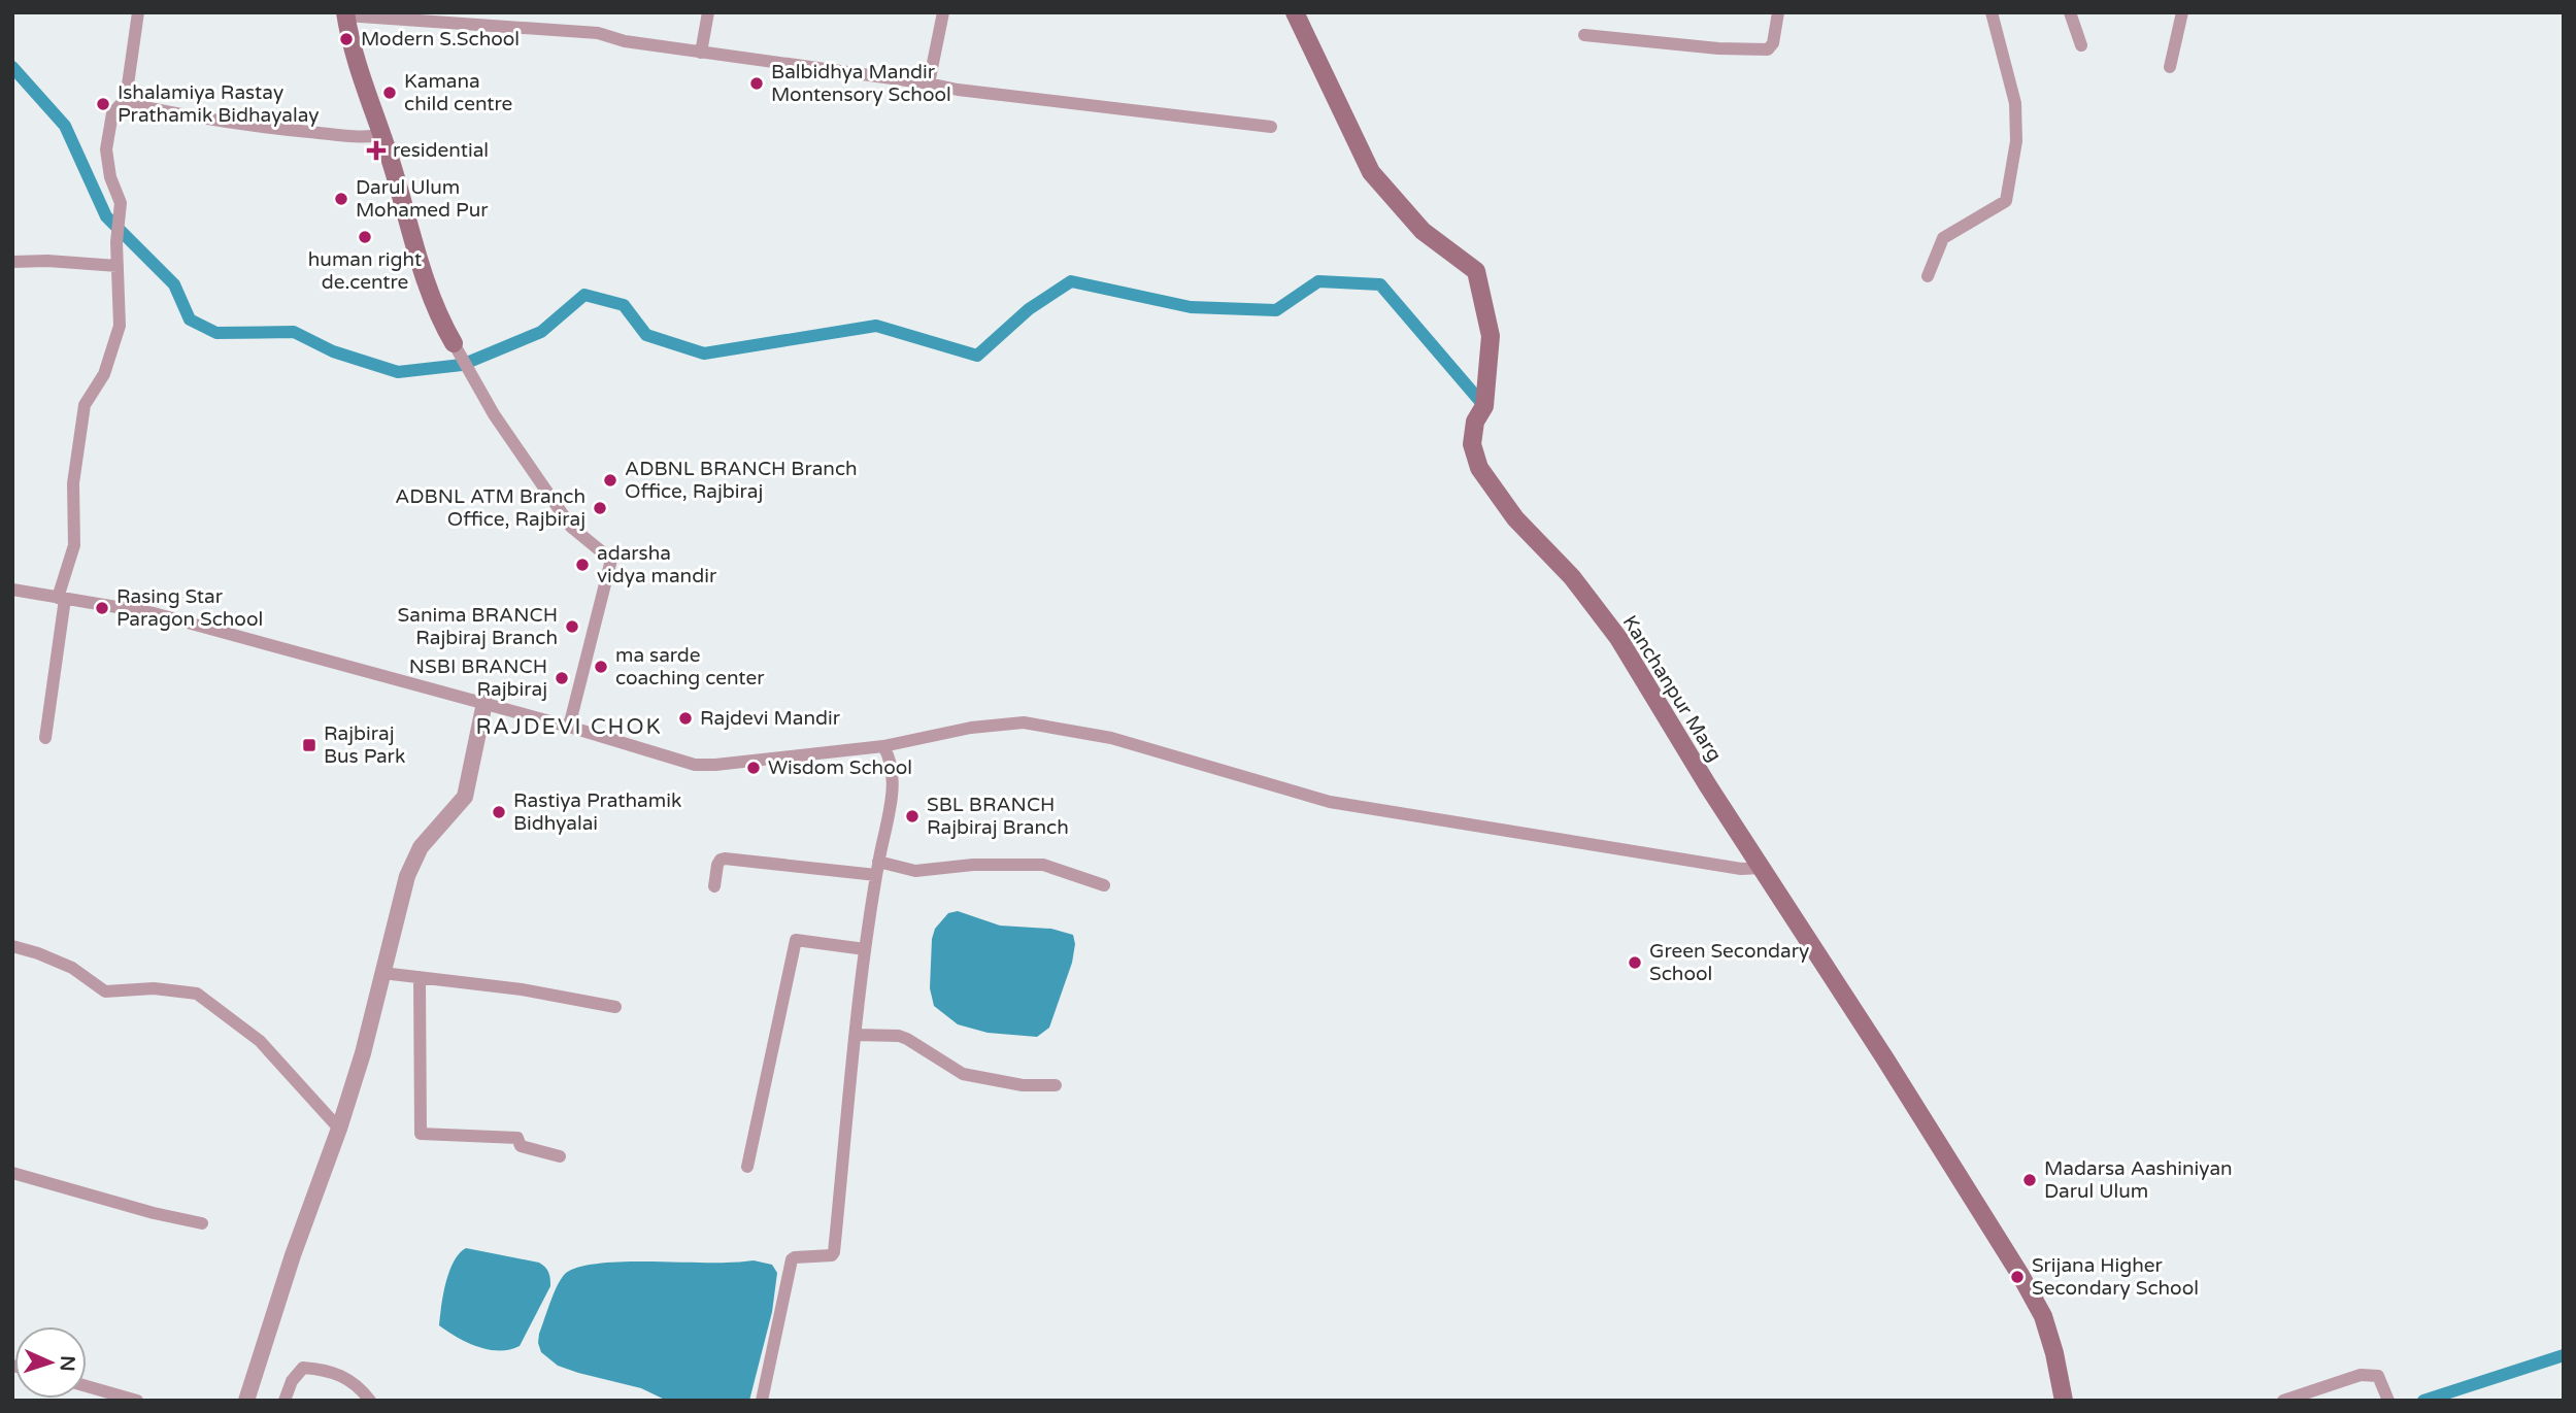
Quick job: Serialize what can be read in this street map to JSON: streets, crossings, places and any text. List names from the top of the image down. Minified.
{"streets":{"main road":["Kanchanpur Marg"]},"districts":["RAJDEVI CHOK"],"places":{"other":["Modern S.School","Balbidhya Mandir Montensory School","Kamana child centre","Ishalamiya Rastay Prathamik Bidhayalay","Darul Ulum Mohamed Pur","human right de.centre","ADBNL BRANCH Branch Office, Rajbiraj","ADBNL ATM Branch Office, Rajbiraj","adarsha vidya mandir","Rasing Star Paragon School","Sanima BRANCH Rajbiraj Branch","ma sarde coaching center","NSBI BRANCH Rajbiraj","Rajdevi Mandir","Wisdom School","Rastiya Prathamik Bidhyalai","SBL BRANCH Rajbiraj Branch","Green Secondary School","Madarsa Aashiniyan Darul Ulum","Srijana Higher Secondary School"],"health":["residential"],"transit":["Rajbiraj Bus Park"]},"north":"right"}
